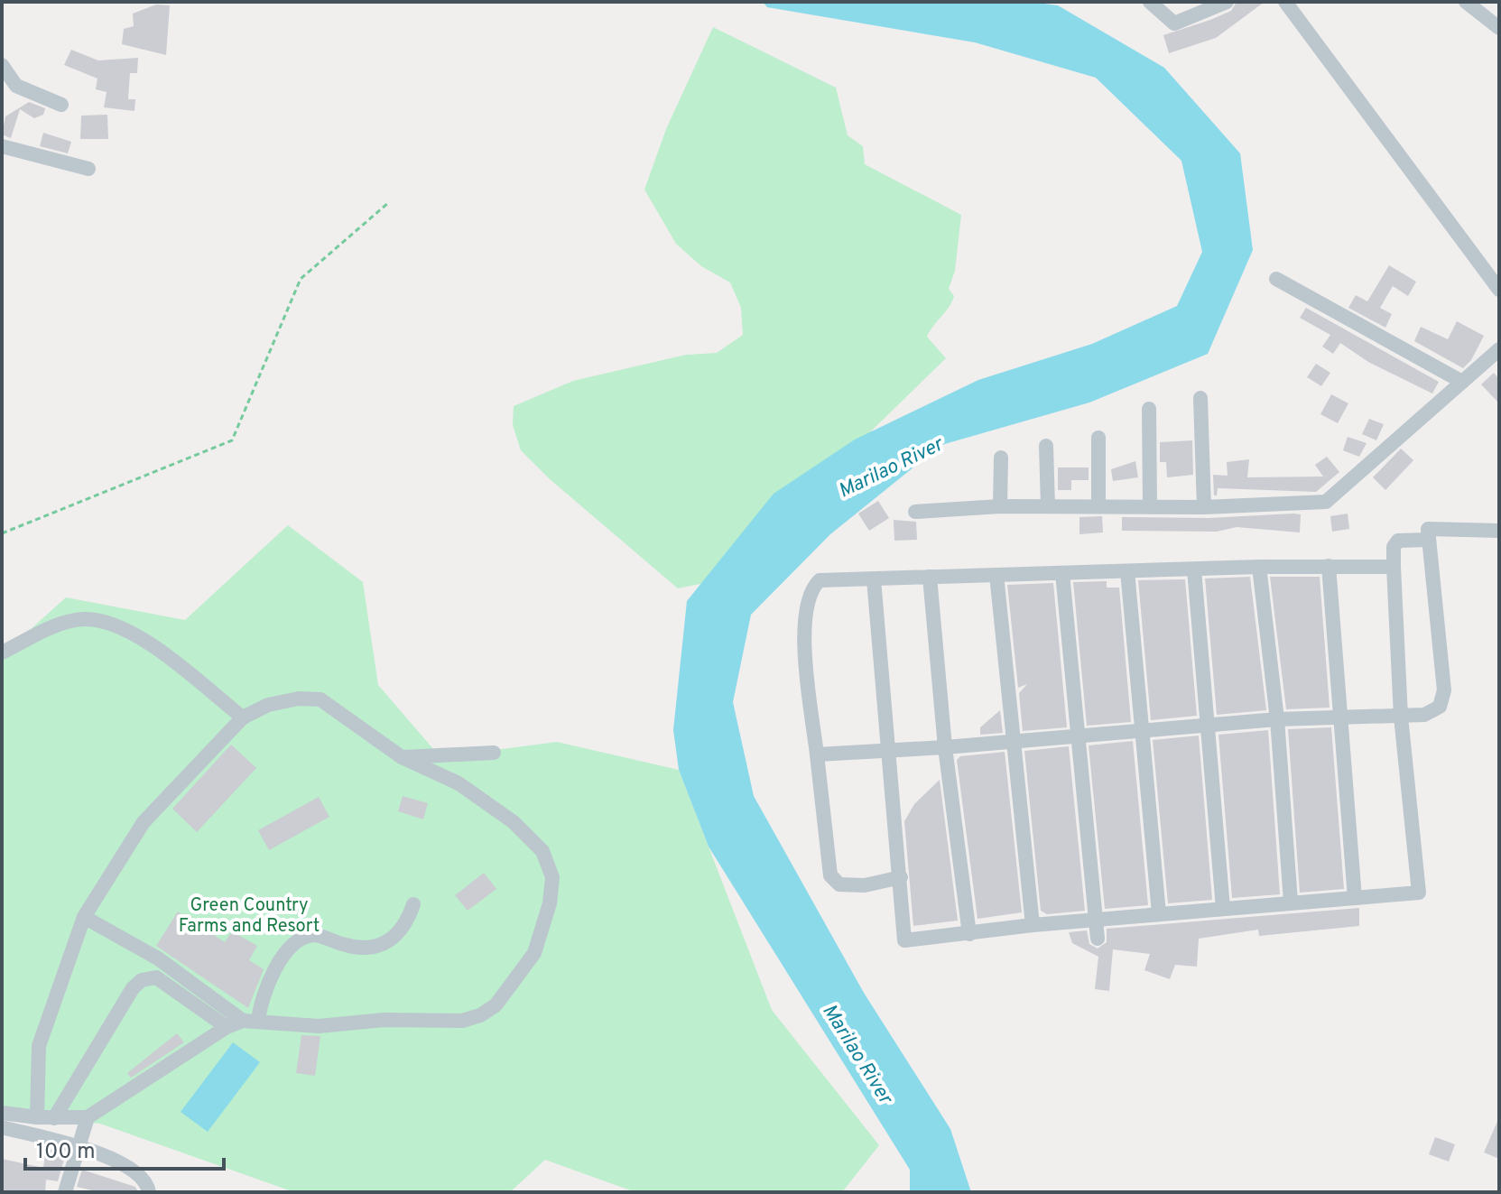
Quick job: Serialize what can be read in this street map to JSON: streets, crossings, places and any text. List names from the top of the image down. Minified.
{"water":["Marilao River"],"parks":["Green Country Farms and Resort"],"scale_bar":"100 m"}
